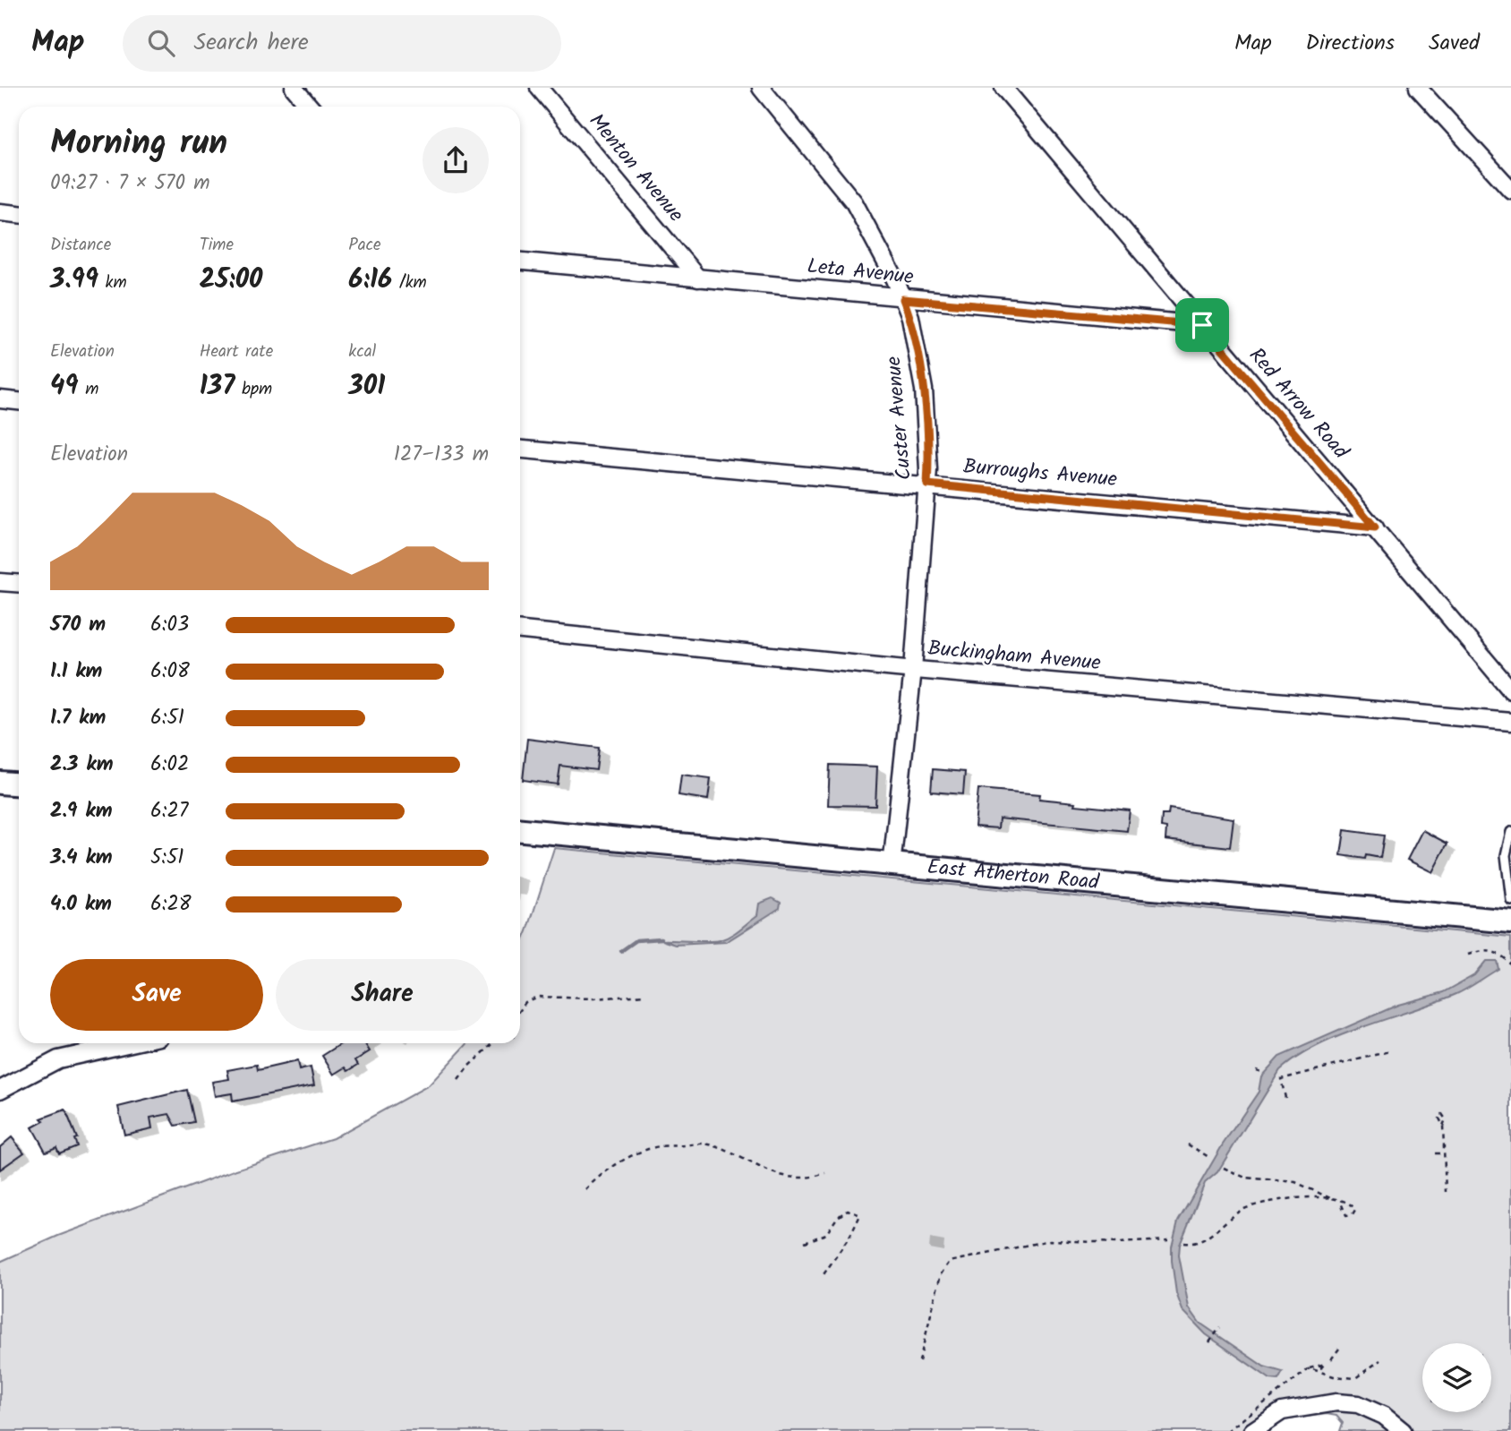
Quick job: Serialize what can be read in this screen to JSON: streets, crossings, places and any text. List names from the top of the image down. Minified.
{"streets":{"street":["Menton Avenue","Leta Avenue","Red Arrow Road","Custer Avenue","Burroughs Avenue","Buckingham Avenue","East Atherton Road"]},"crossings":[["Menton Avenue","Leta Avenue"],["Leta Avenue","Red Arrow Road"],["Leta Avenue","Custer Avenue"],["Red Arrow Road","Burroughs Avenue"],["Custer Avenue","Burroughs Avenue"],["Custer Avenue","Buckingham Avenue"],["Custer Avenue","East Atherton Road"]],"page":{"header":"Map","search":"Search here","nav":["Map","Directions","Saved"],"heading":["Morning run","09:27 · 7 × 570 m"],"stats":[["Distance","3.99 km"],["Time","25:00"],["Pace","6:16 /km"],["Elevation","49 m"],["Heart rate","137 bpm"],["kcal","301"]],"chart":["Elevation","127–133 m"],"list":[{"name":"570 m","note":"6:03"},{"name":"1.1 km","note":"6:08"},{"name":"1.7 km","note":"6:51"},{"name":"2.3 km","note":"6:02"},{"name":"2.9 km","note":"6:27"},{"name":"3.4 km","note":"5:51"},{"name":"4.0 km","note":"6:28"}],"buttons":["Save","Share"]}}
